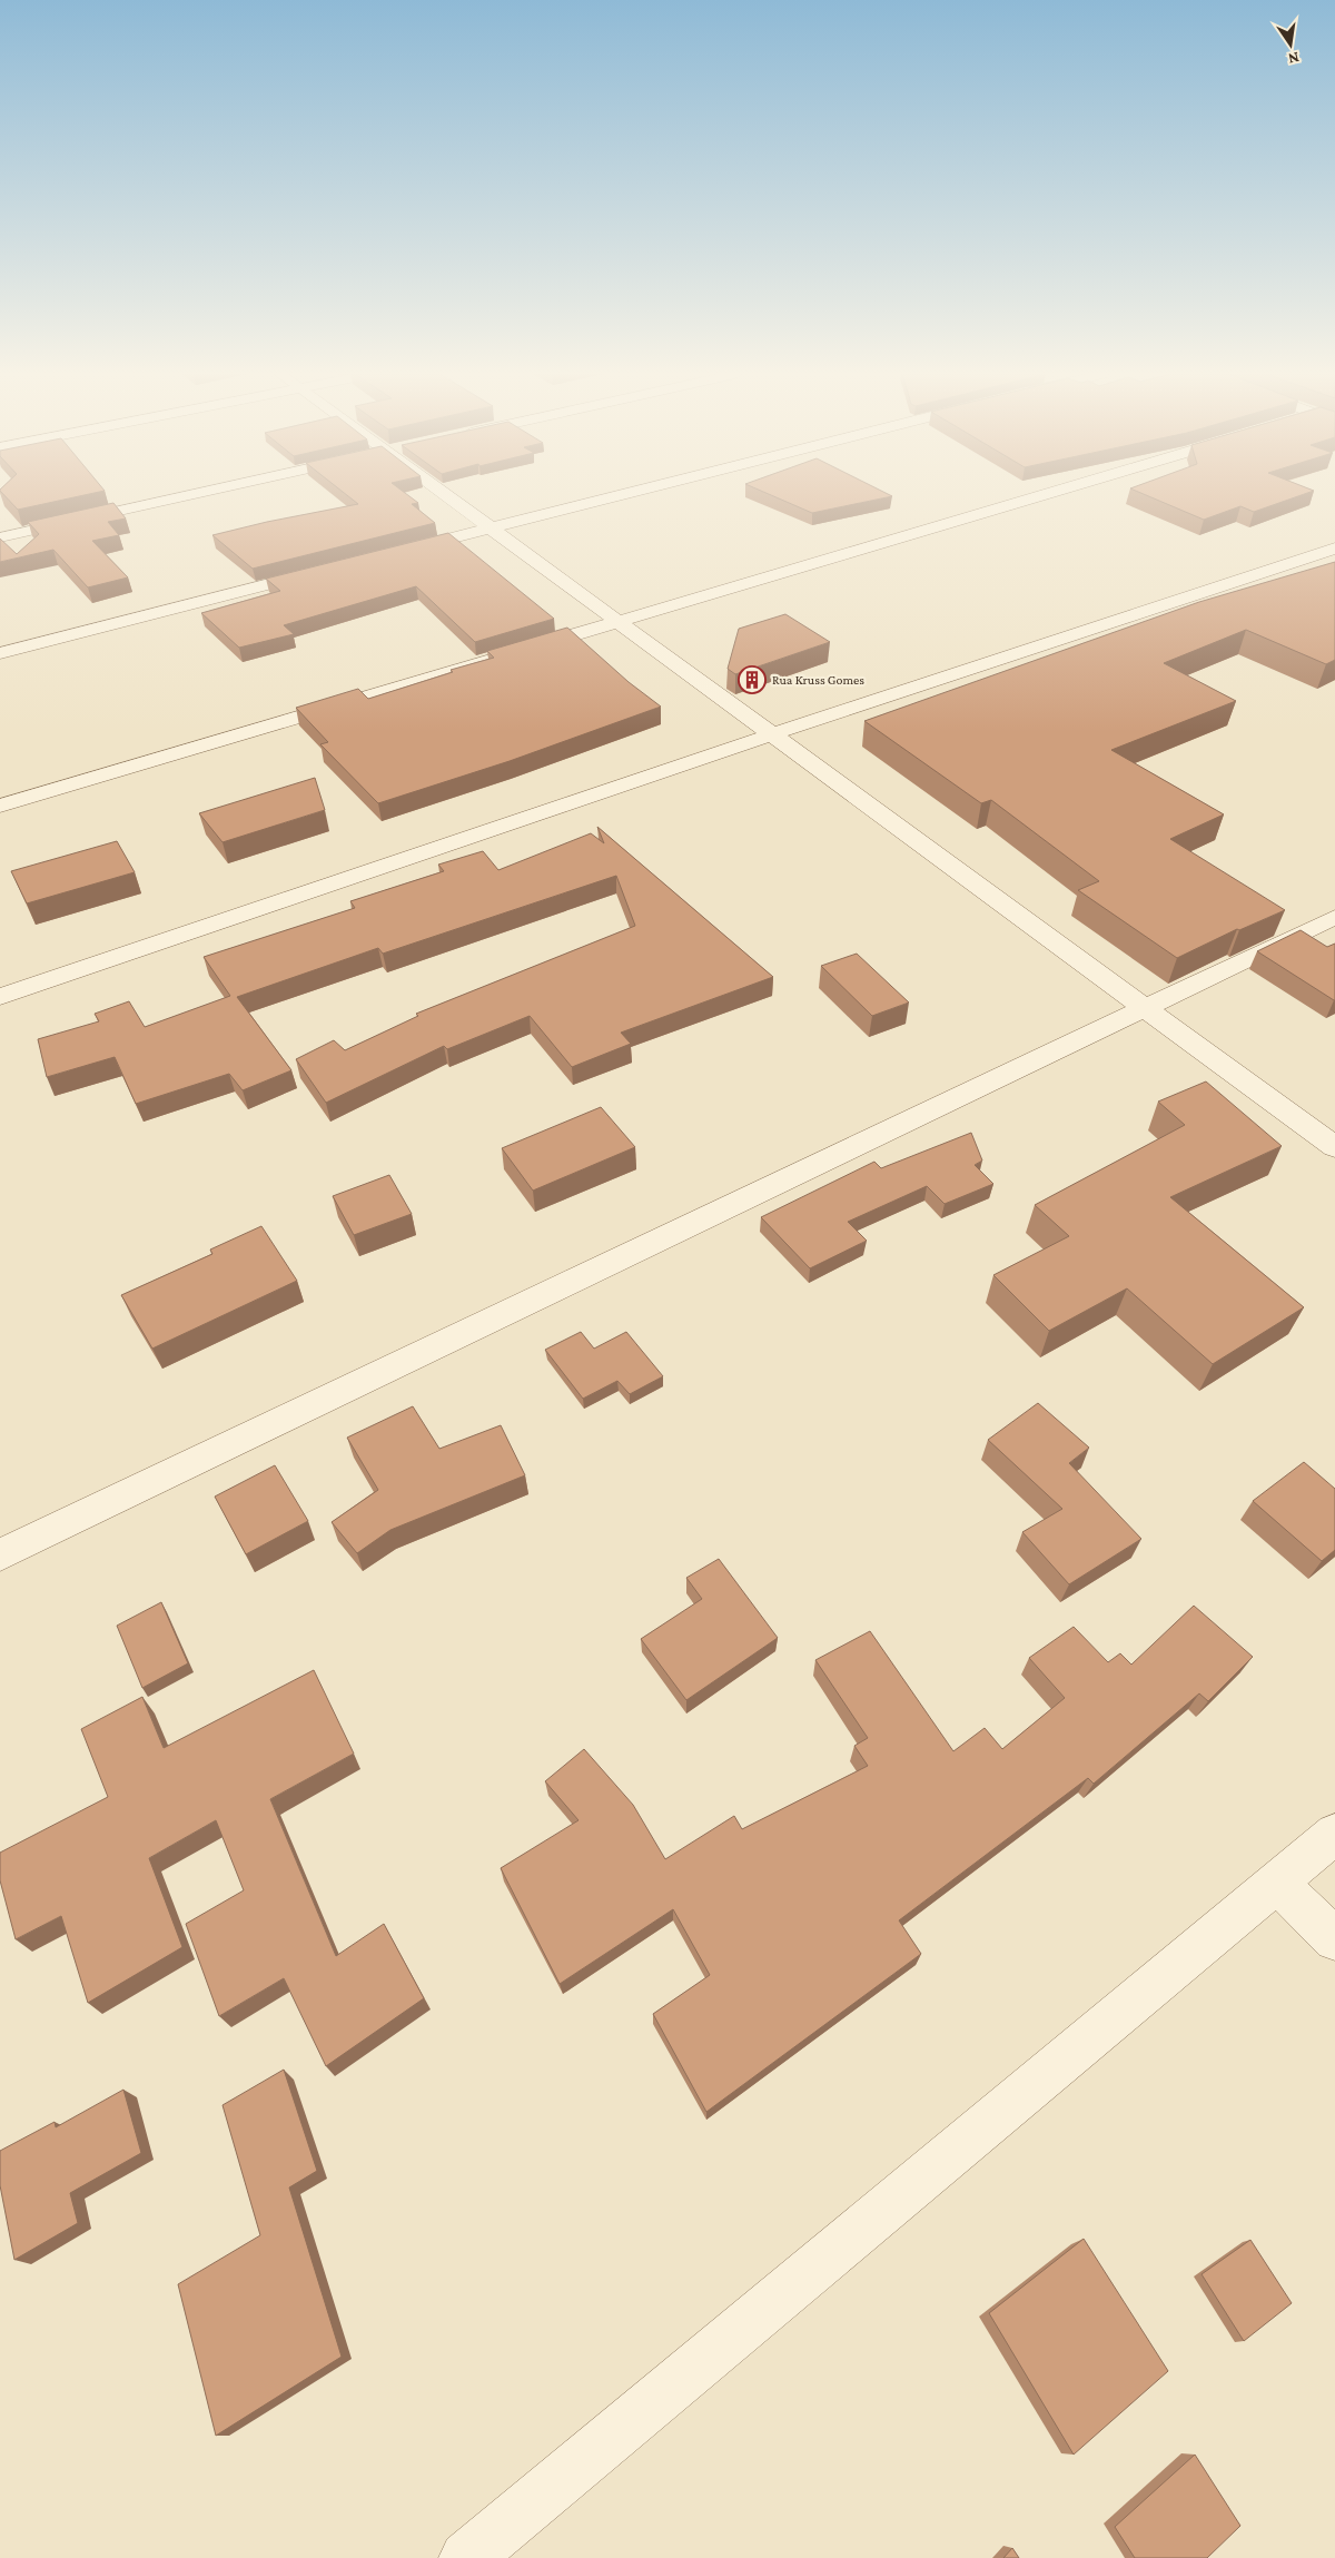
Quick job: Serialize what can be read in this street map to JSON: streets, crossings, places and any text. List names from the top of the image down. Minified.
{"places":{"building":["Rua Kruss Gomes"]},"north":"bottom"}
